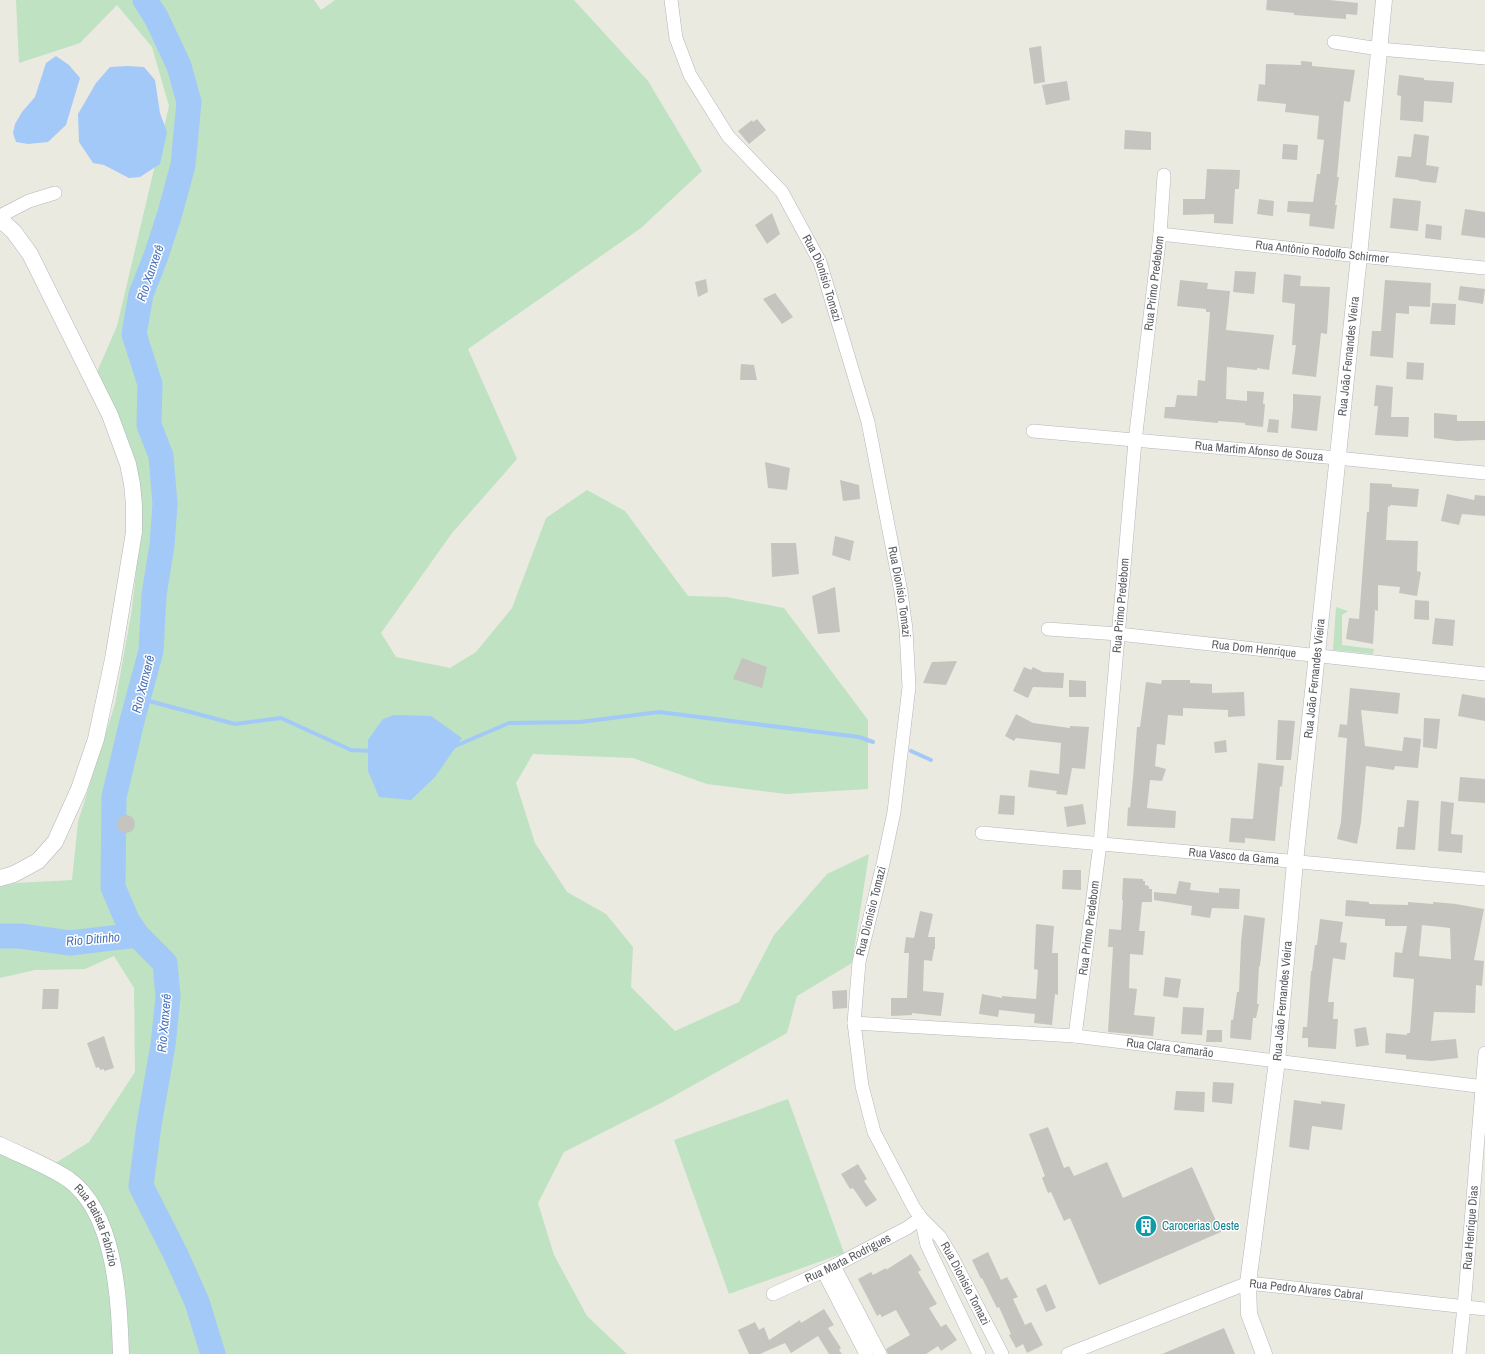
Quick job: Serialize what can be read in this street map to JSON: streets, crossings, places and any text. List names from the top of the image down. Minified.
{"streets":{"street":["Rua Antônio Rodolfo Schirmer","Rua Dionísio Tomazi","Rua Primo Predebom","Rua João Fernandes Vieira","Rua Martim Afonso de Souza","Rua Dom Henrique","Rua Vasco da Gama","Rua Clara Camarão","Rua Henrique Dias","Rua Batista Fabrizio","Rua Marta Rodrigues","Rua Pedro Alvares Cabral"]},"crossings":[["Rua Antônio Rodolfo Schirmer","Rua Primo Predebom"],["Rua Antônio Rodolfo Schirmer","Rua João Fernandes Vieira"],["Rua Dionísio Tomazi","Rua Clara Camarão"],["Rua Dionísio Tomazi","Rua Marta Rodrigues"],["Rua Primo Predebom","Rua Martim Afonso de Souza"],["Rua Primo Predebom","Rua Dom Henrique"],["Rua Primo Predebom","Rua Vasco da Gama"],["Rua Primo Predebom","Rua Clara Camarão"],["Rua João Fernandes Vieira","Rua Martim Afonso de Souza"],["Rua João Fernandes Vieira","Rua Dom Henrique"],["Rua João Fernandes Vieira","Rua Vasco da Gama"],["Rua João Fernandes Vieira","Rua Clara Camarão"],["Rua João Fernandes Vieira","Rua Pedro Alvares Cabral"],["Rua Clara Camarão","Rua Henrique Dias"],["Rua Henrique Dias","Rua Pedro Alvares Cabral"]],"water":["Rio Xanxerê","Rio Ditinho"],"places":{"building":["Carocerias Oeste"]}}
